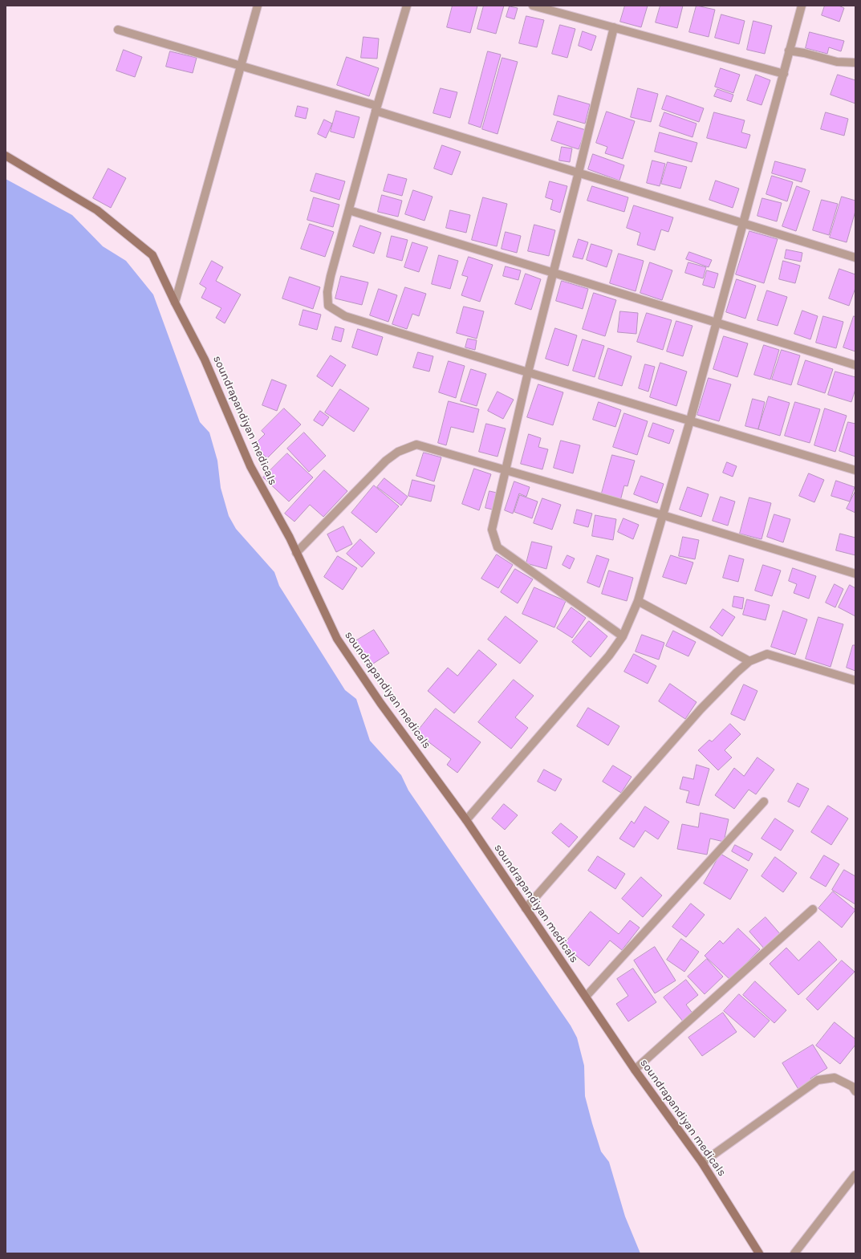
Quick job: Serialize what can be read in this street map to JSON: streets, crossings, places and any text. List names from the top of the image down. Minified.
{"streets":{"main road":["soundrapandiyan medicals"]}}
